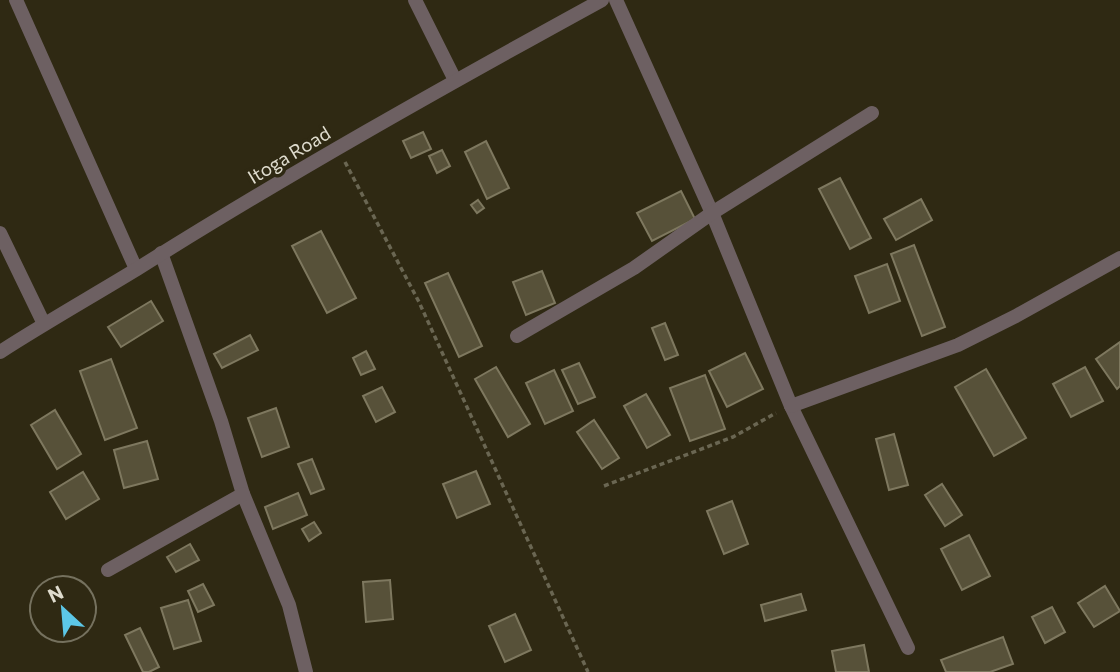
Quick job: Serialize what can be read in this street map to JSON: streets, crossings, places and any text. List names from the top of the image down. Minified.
{"streets":{"street":["Itoga Road"]},"north":"top left"}
